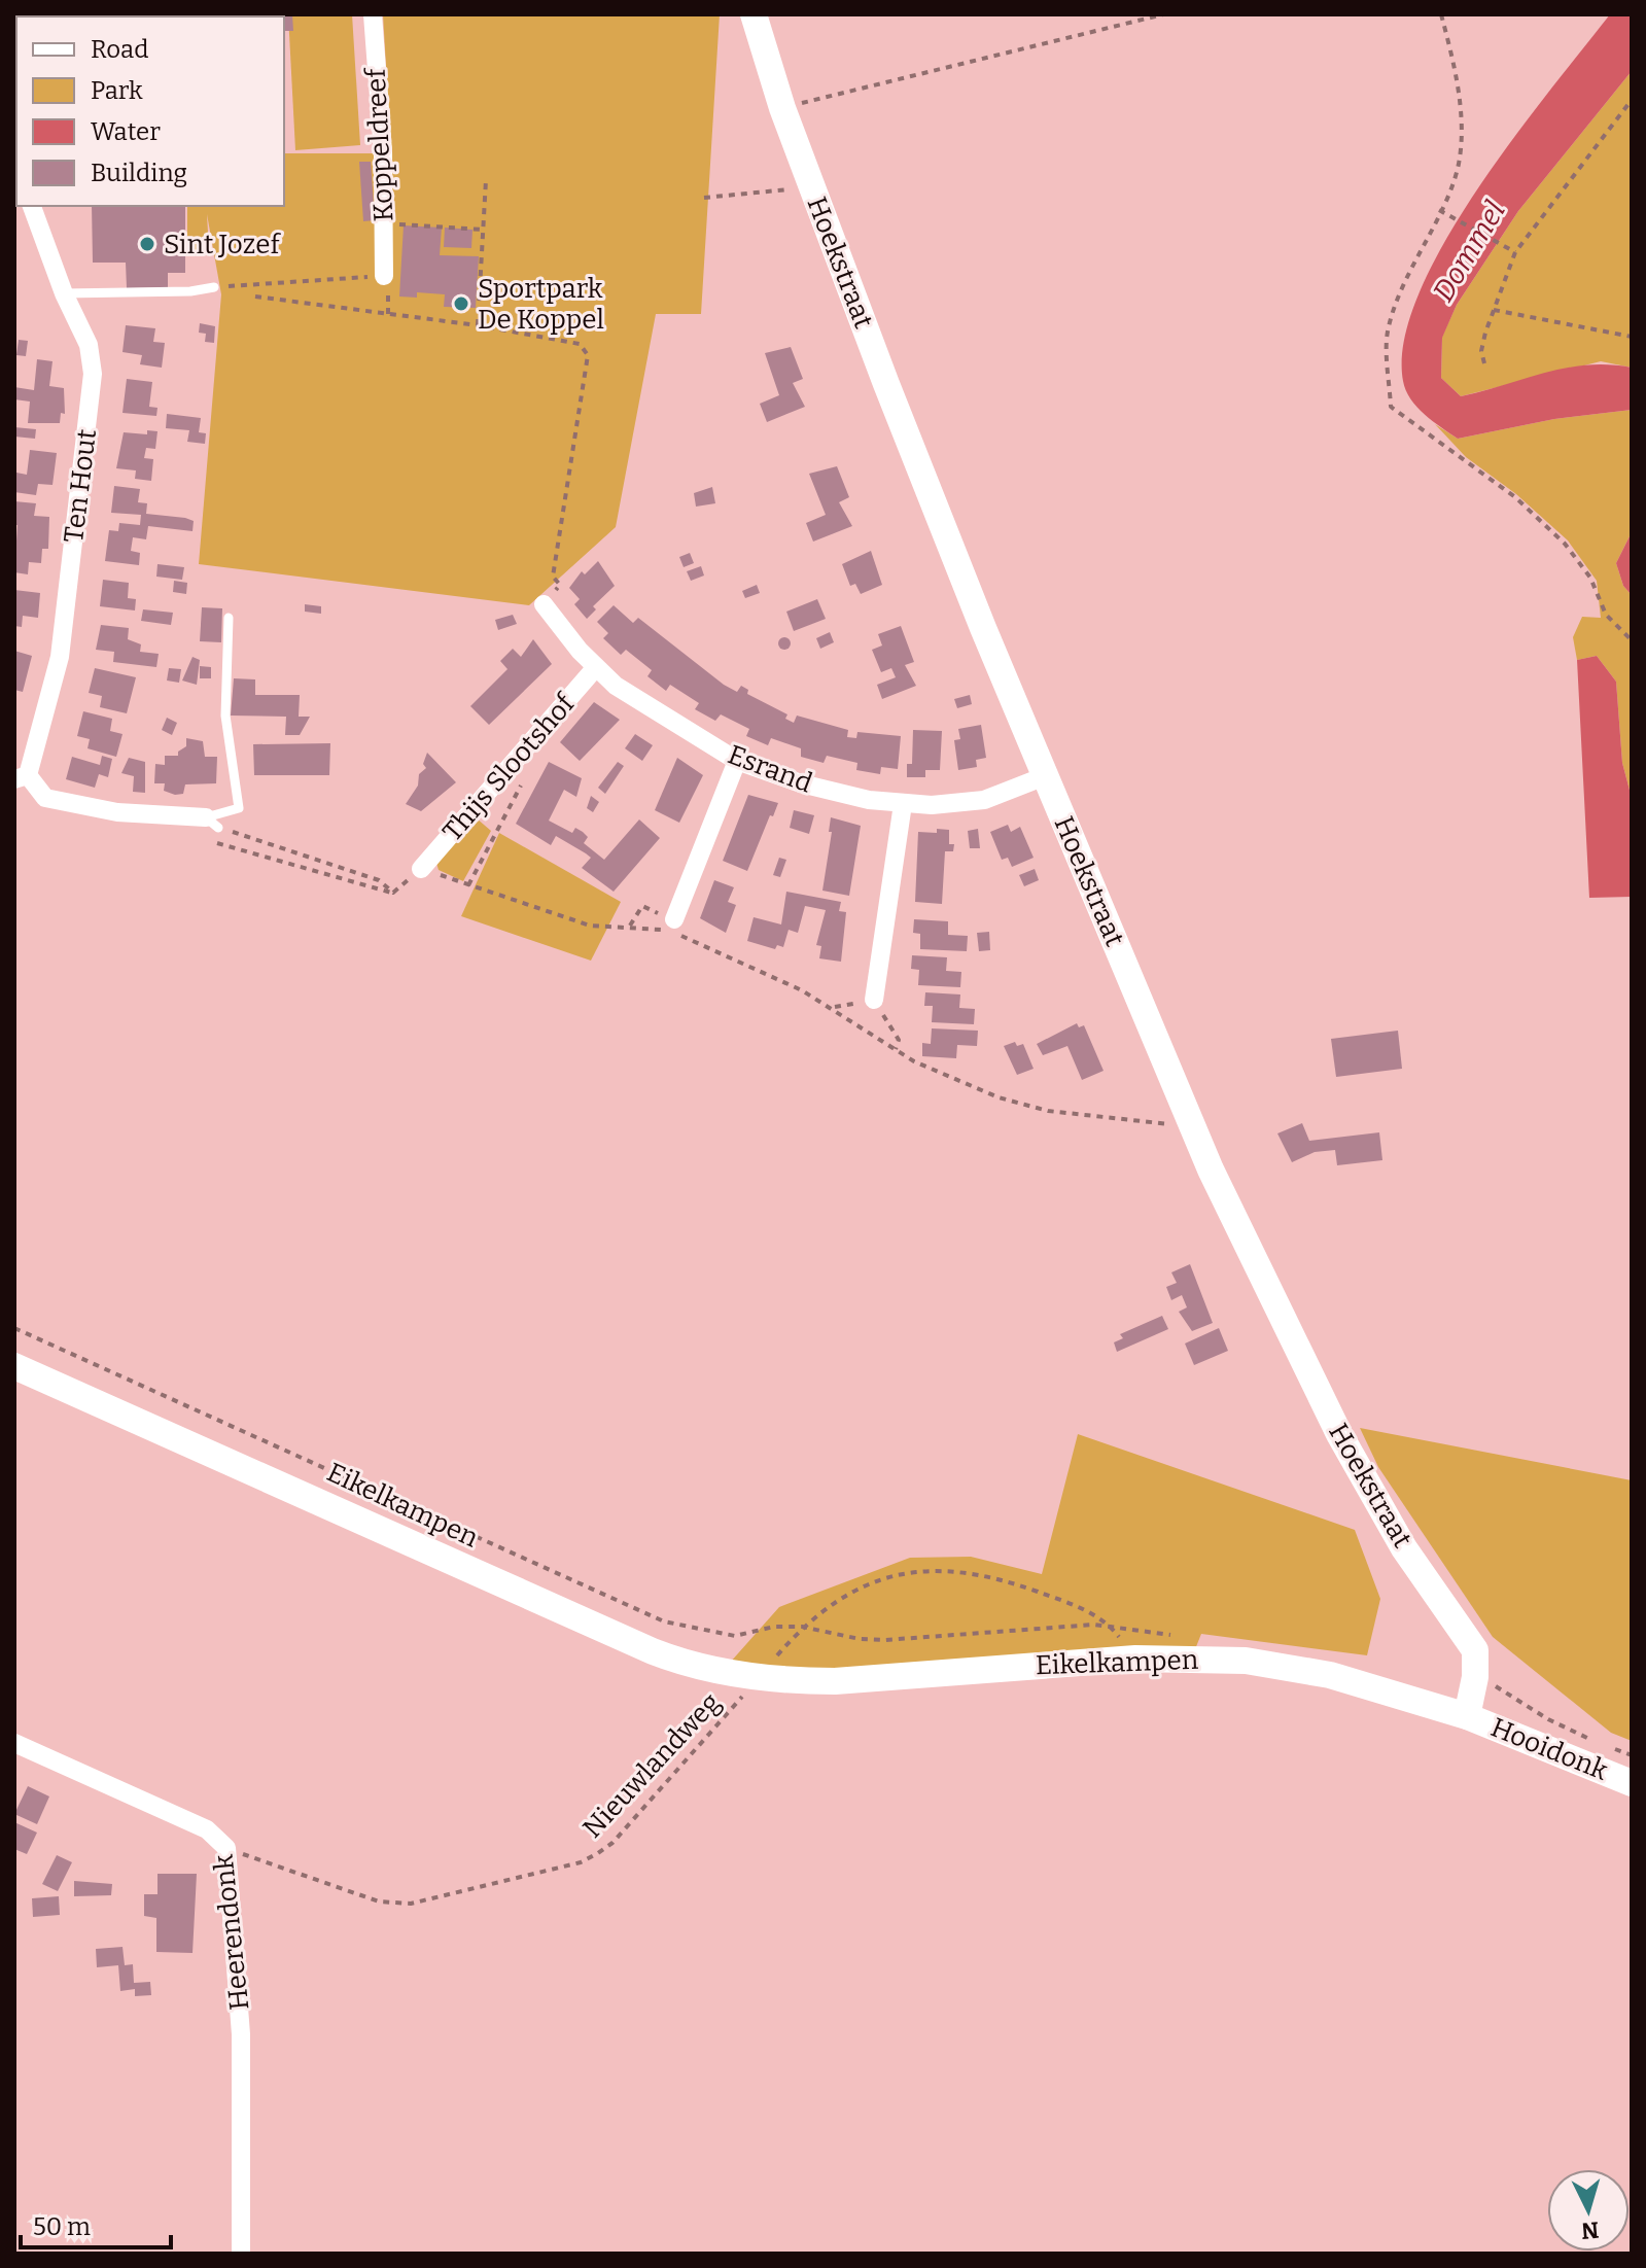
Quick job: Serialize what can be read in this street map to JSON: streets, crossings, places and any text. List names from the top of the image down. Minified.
{"streets":{"street":["Koppeldreef","Hoekstraat","Ten Hout","Thijs Slootshof","Esrand","Eikelkampen","Hooidonk","Heerendonk"],"path":["Nieuwlandweg"]},"crossings":[["Hoekstraat","Esrand"],["Hoekstraat","Eikelkampen"],["Hoekstraat","Hooidonk"],["Thijs Slootshof","Esrand"],["Eikelkampen","Hooidonk"],["Eikelkampen","Nieuwlandweg"],["Nieuwlandweg","Heerendonk"]],"water":["Dommel"],"places":["Sint Jozef","Sportpark De Koppel"],"legend":["Road","Park","Water","Building"],"scale_bar":"50 m","north":"bottom"}
